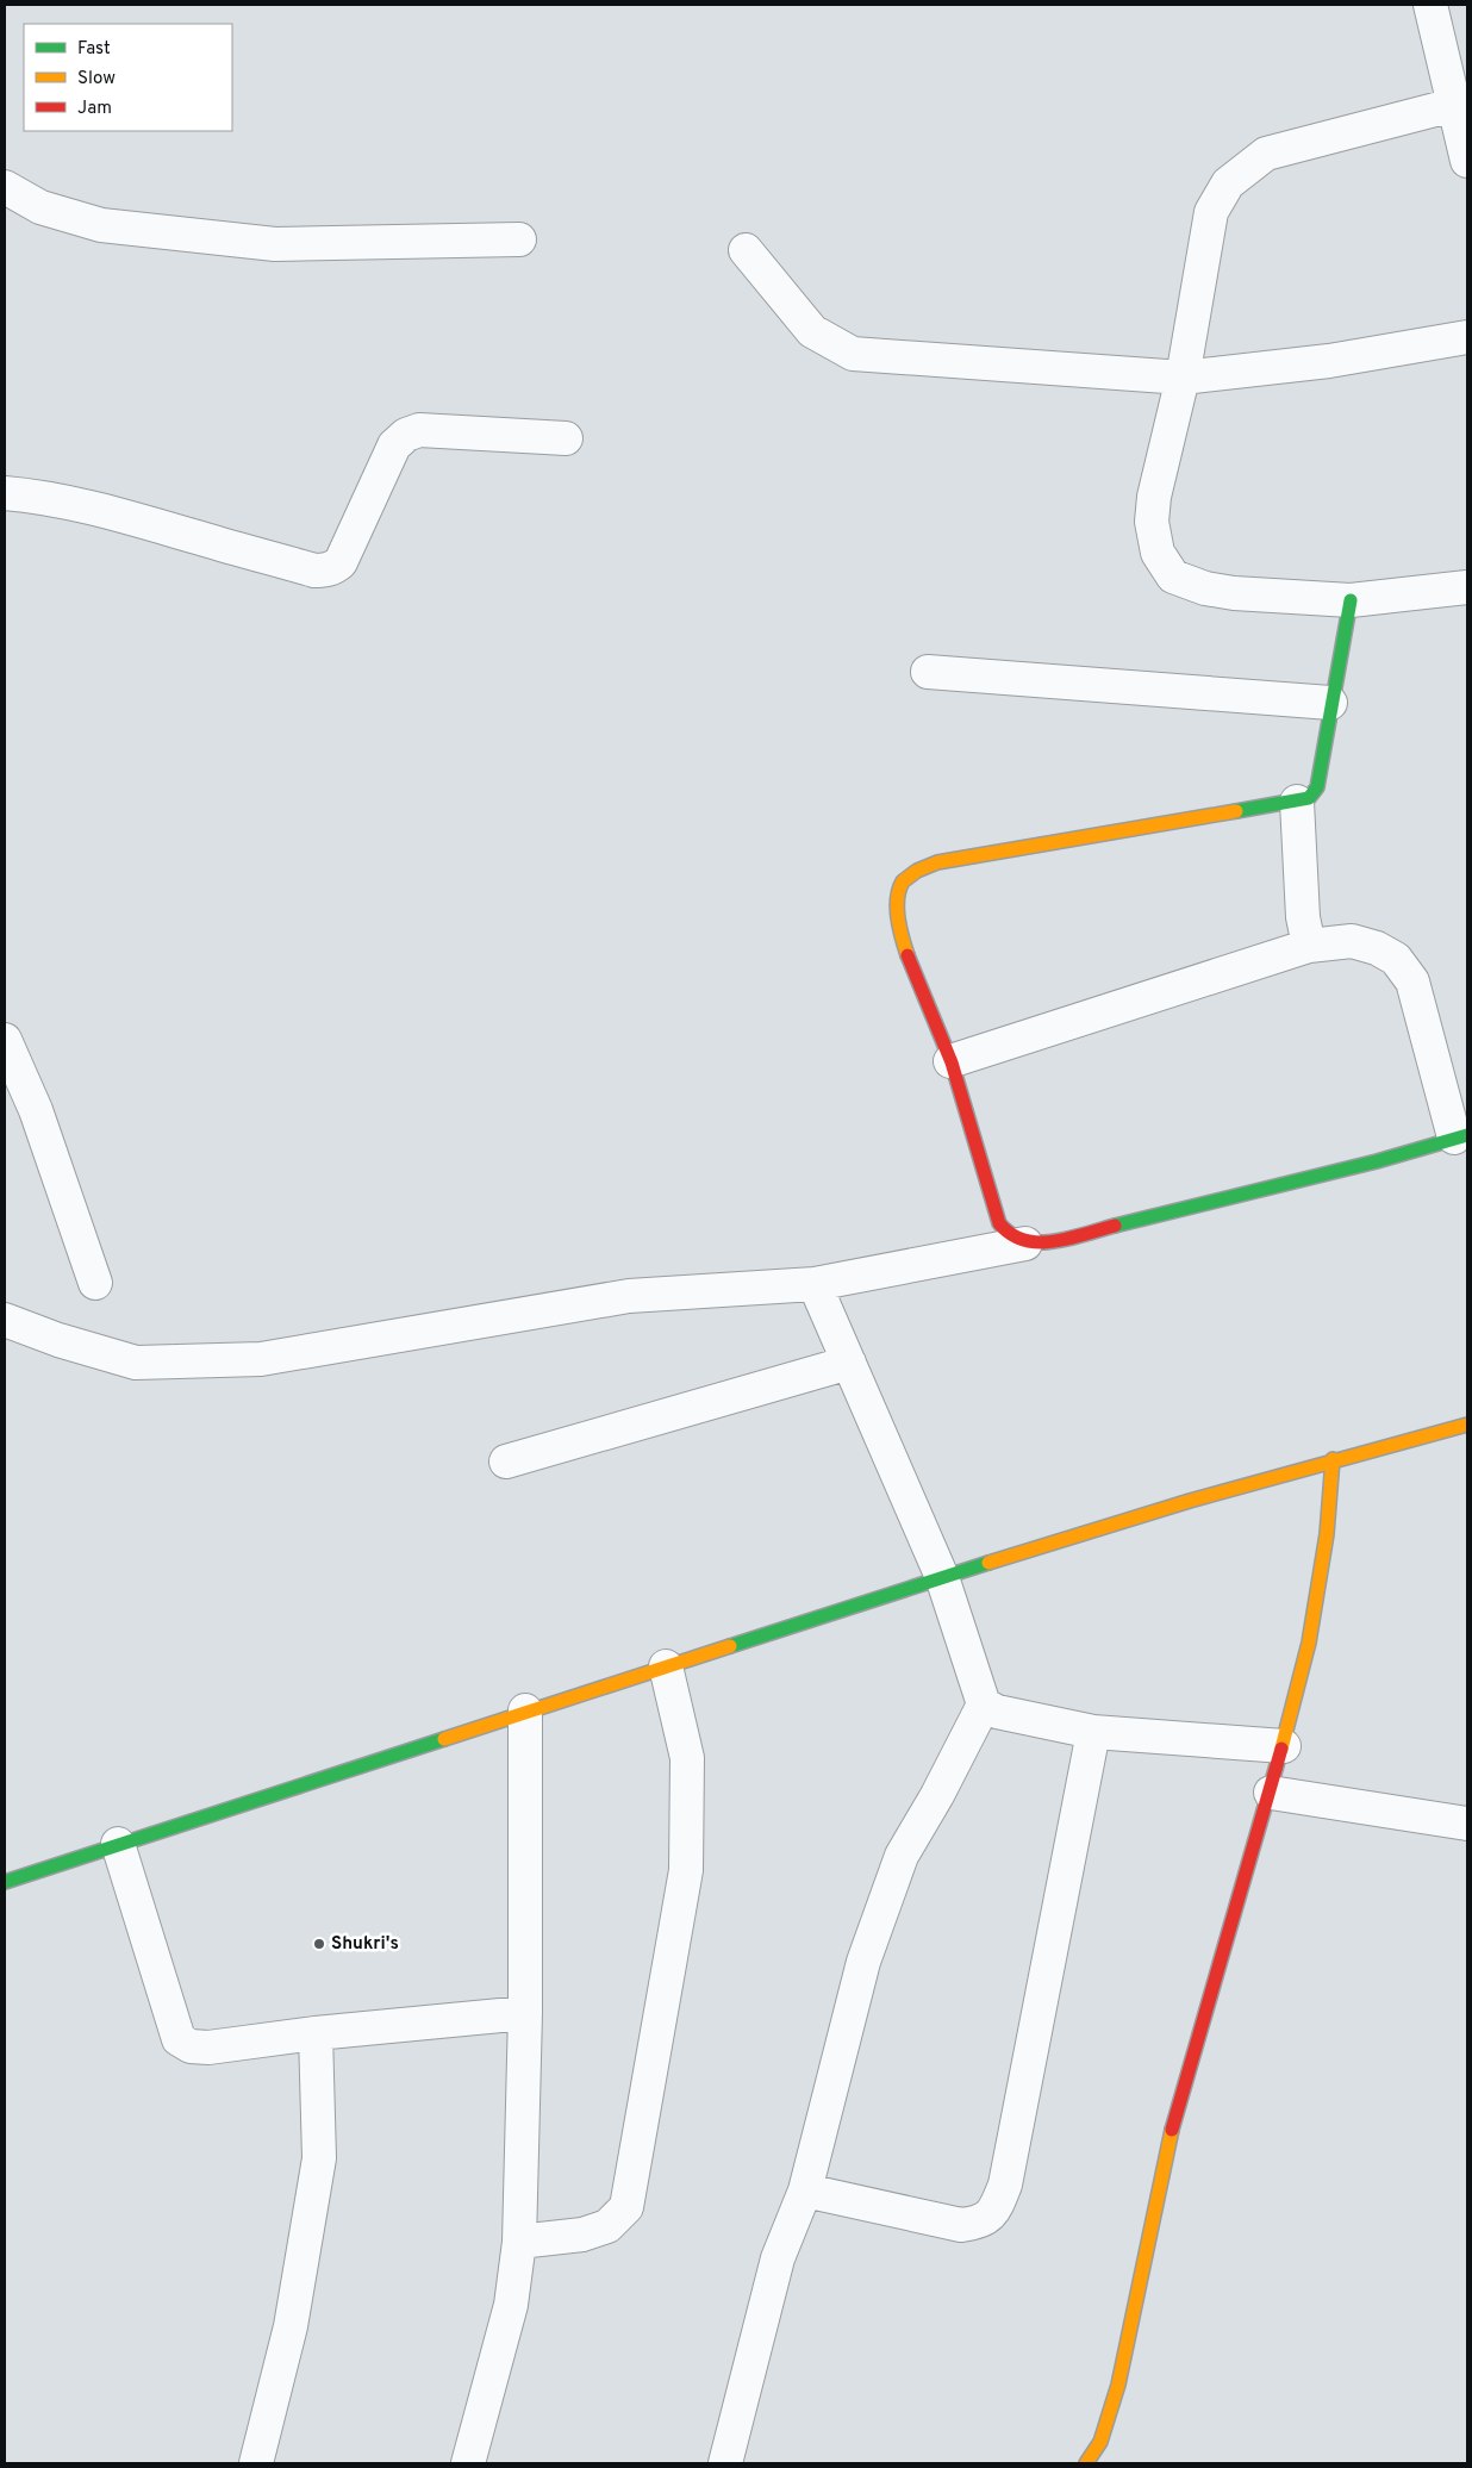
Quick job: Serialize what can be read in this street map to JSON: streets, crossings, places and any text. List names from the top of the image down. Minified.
{"places":["Shukri's"],"legend":["Fast","Slow","Jam"]}
